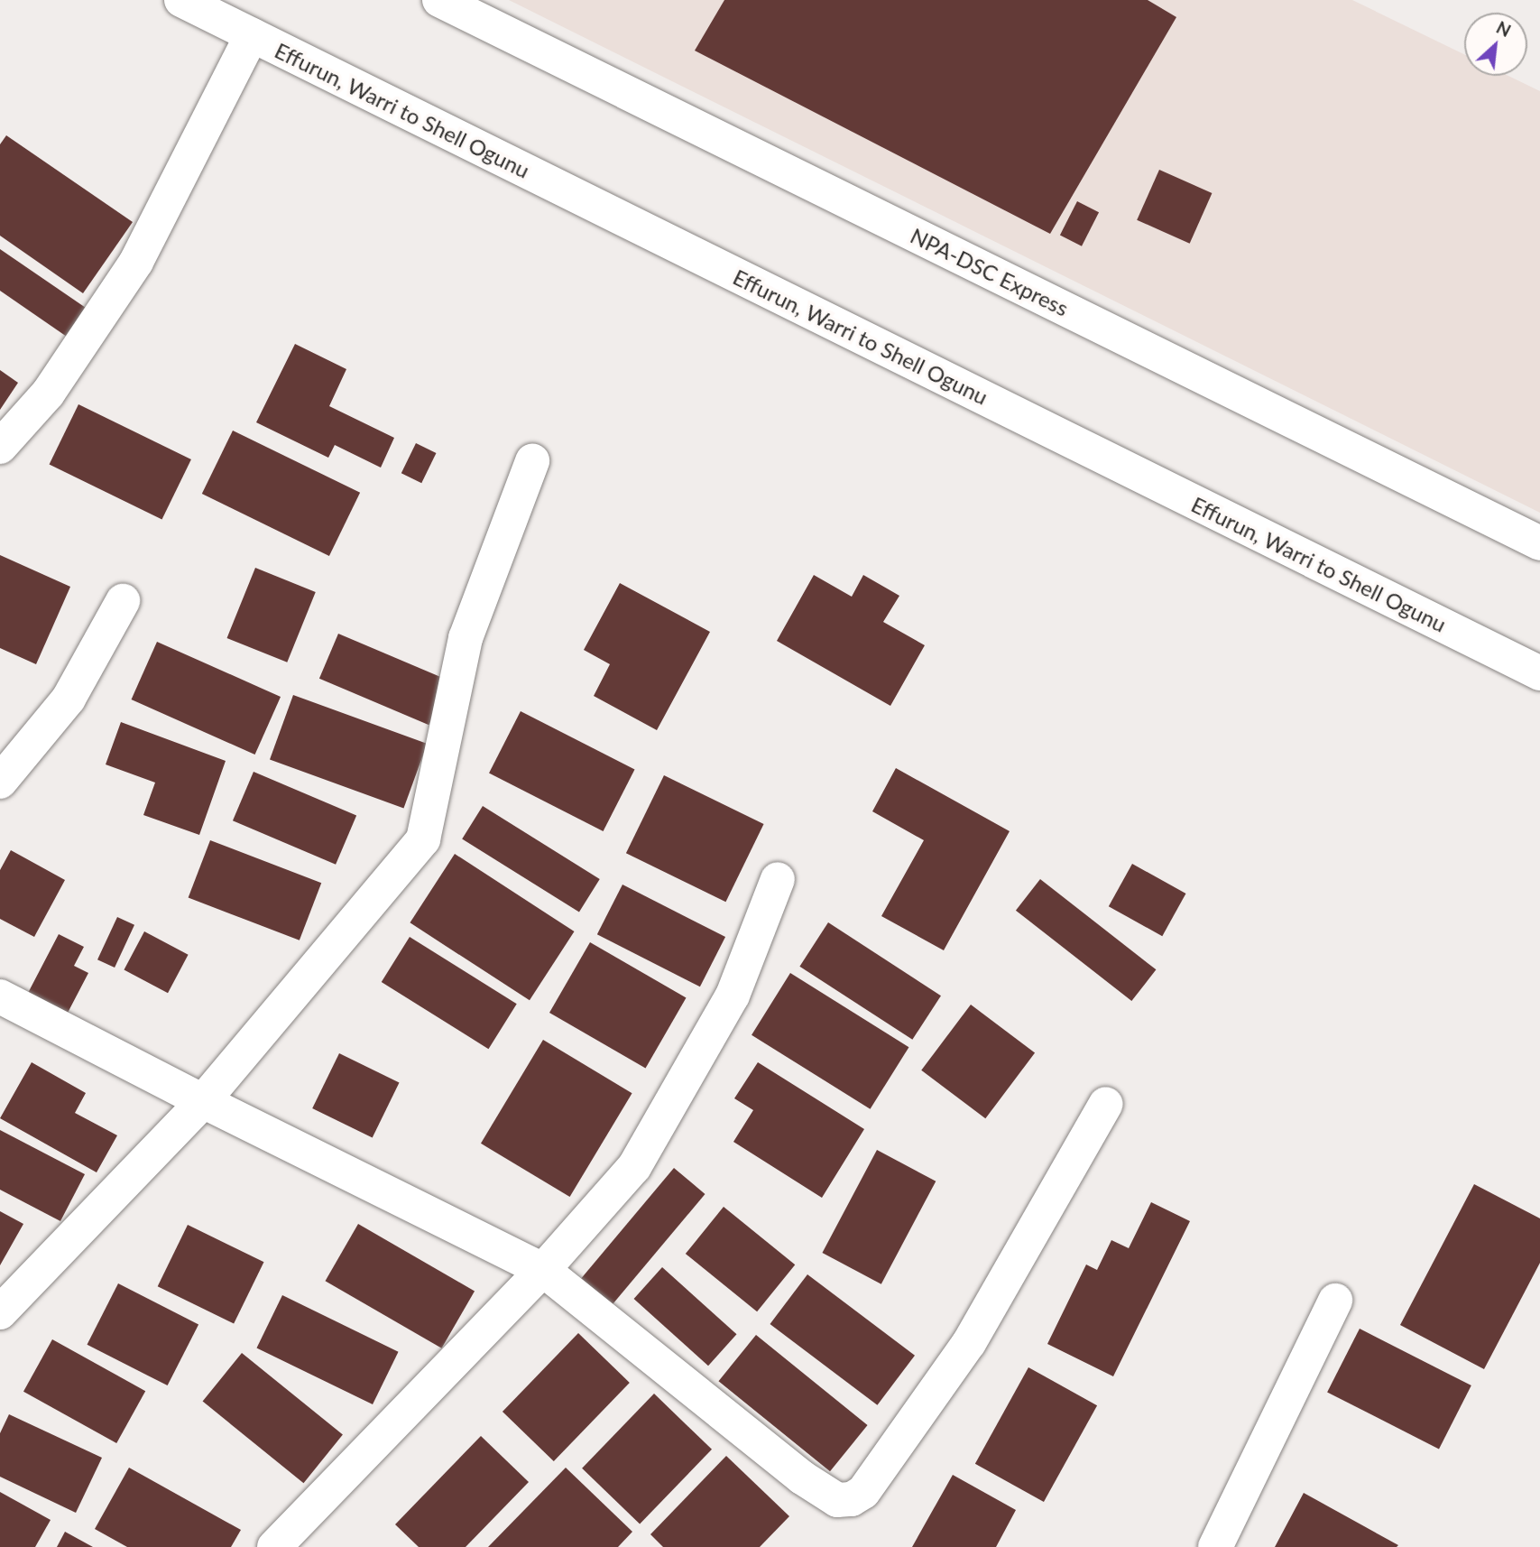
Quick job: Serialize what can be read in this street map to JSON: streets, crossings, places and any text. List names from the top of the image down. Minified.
{"streets":{"street":["Effurun, Warri to Shell Ogunu","NPA-DSC Express"]},"north":"top right"}
